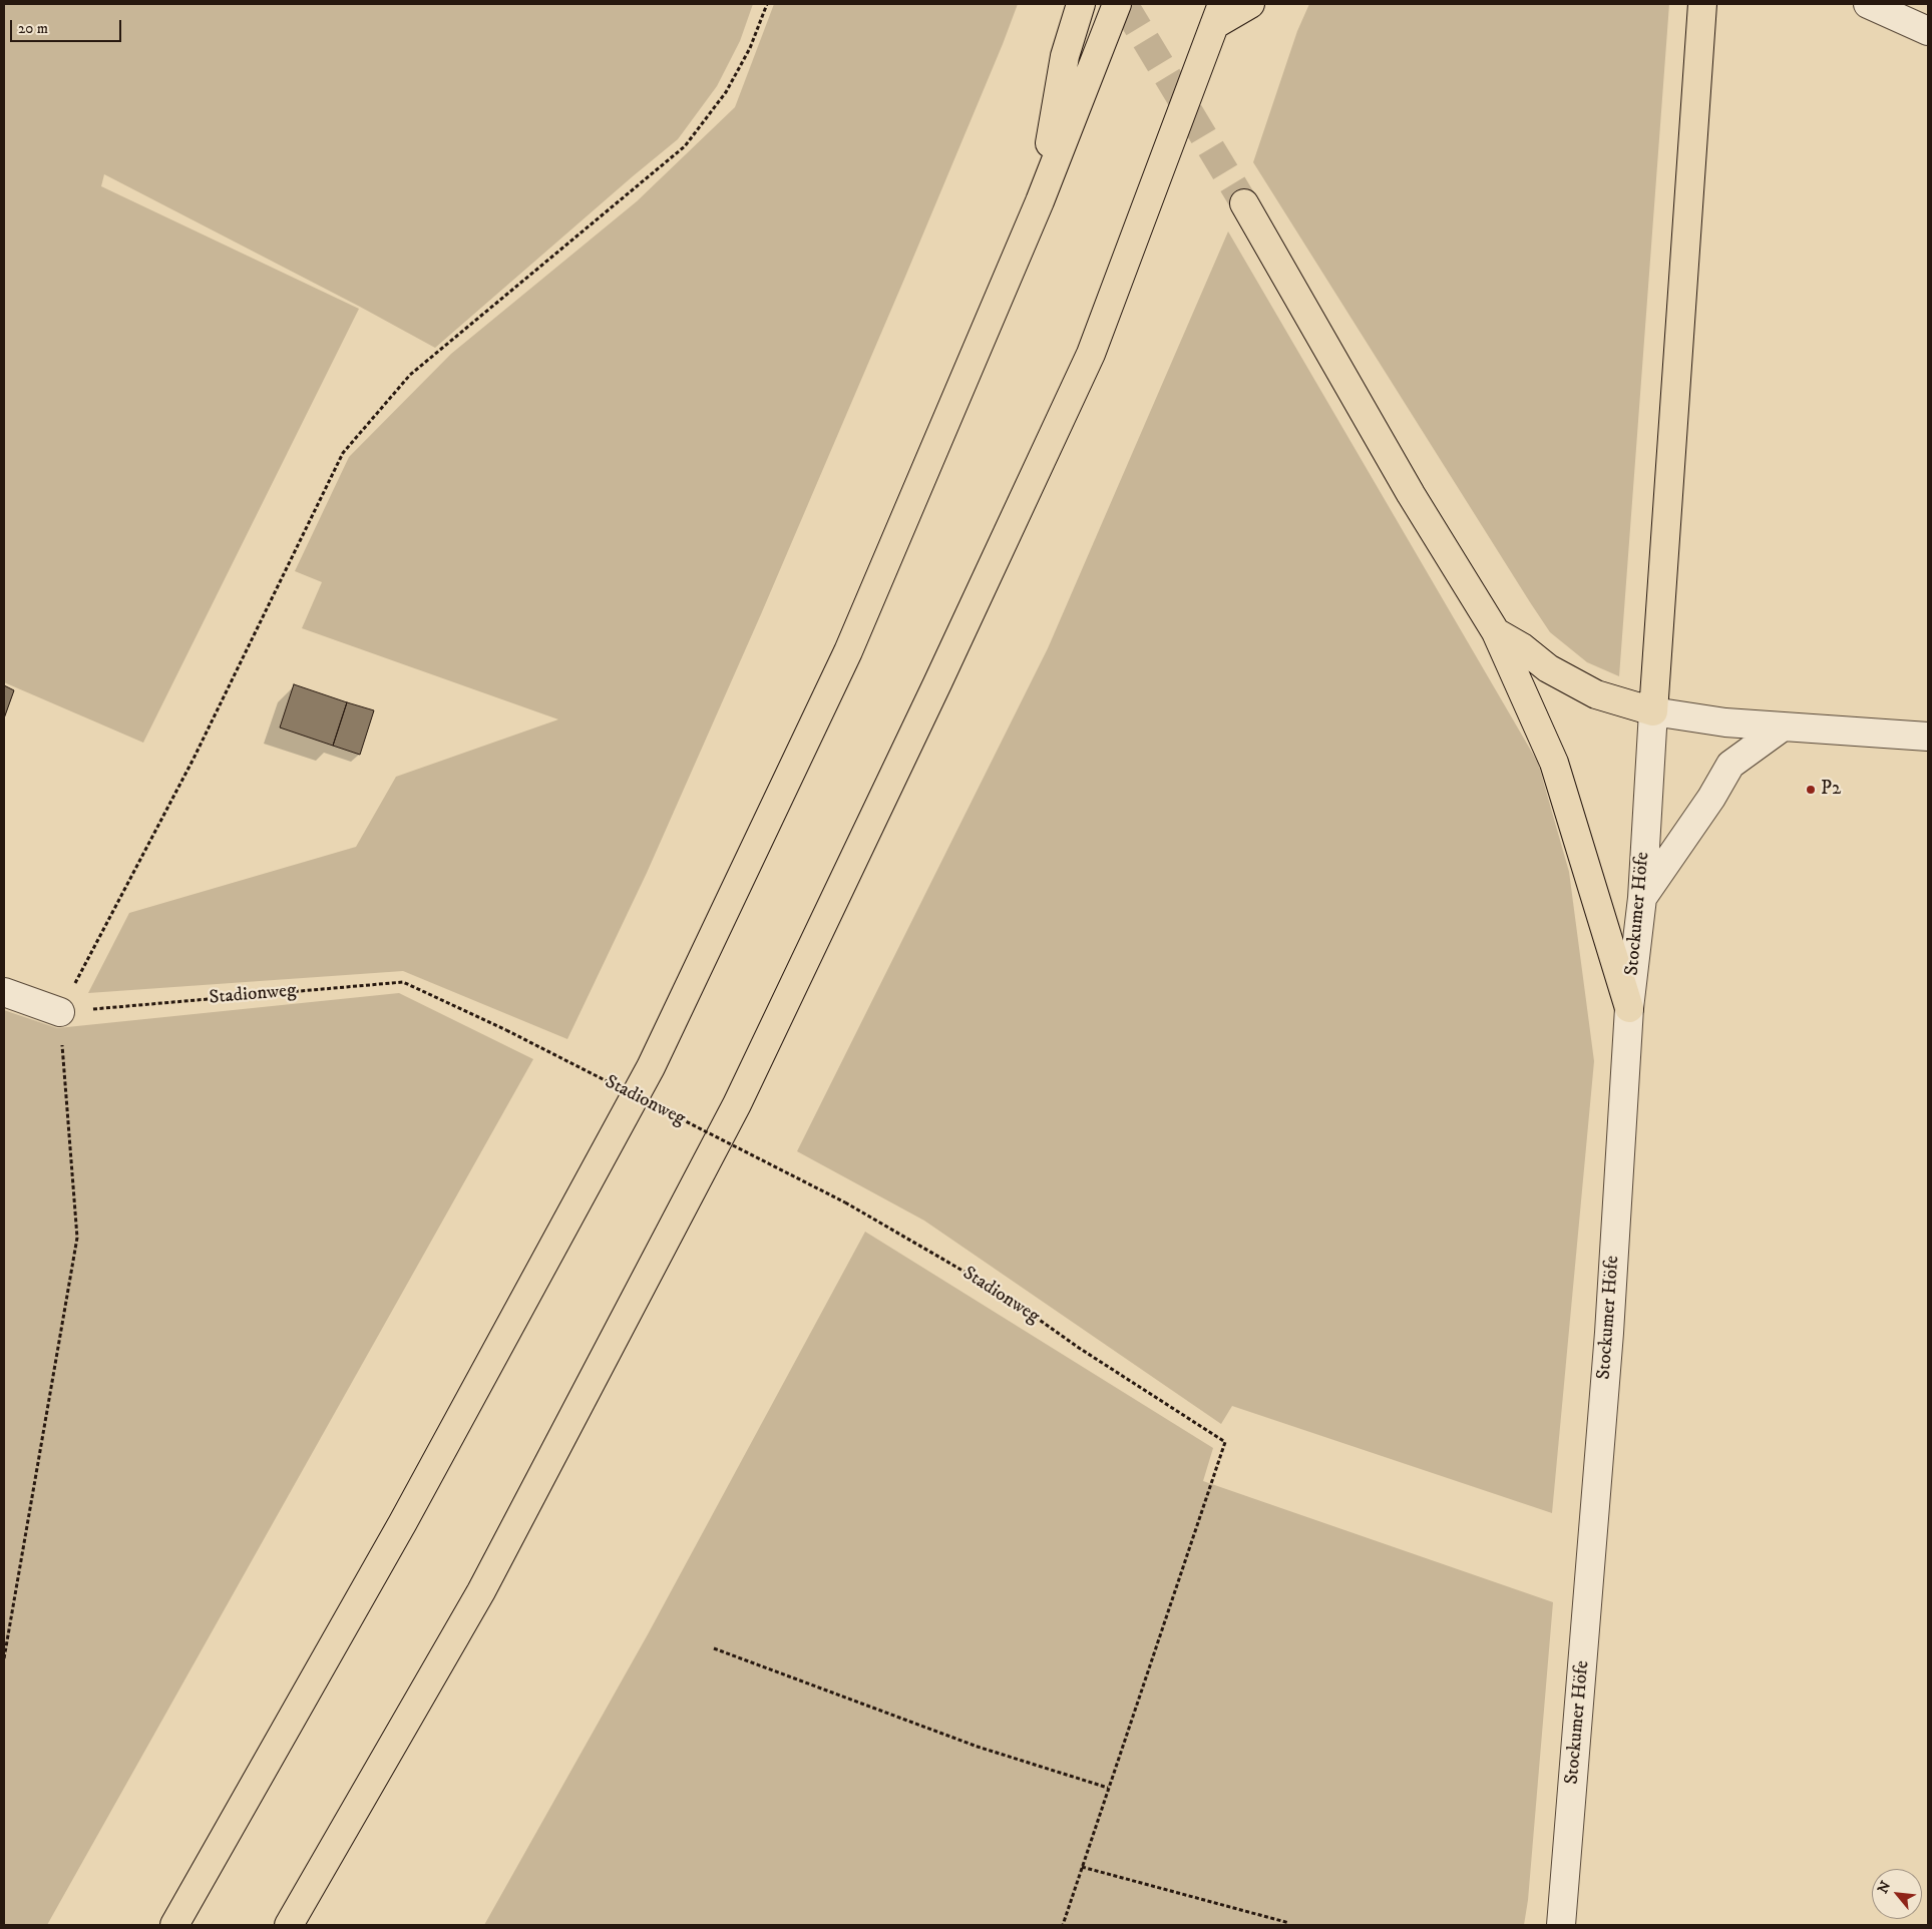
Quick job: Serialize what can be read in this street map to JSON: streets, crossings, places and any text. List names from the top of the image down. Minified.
{"streets":{"street":["Stockumer Höfe"],"path":["Stadionweg"]},"places":["P2"],"scale_bar":"20 m","north":"top left"}
